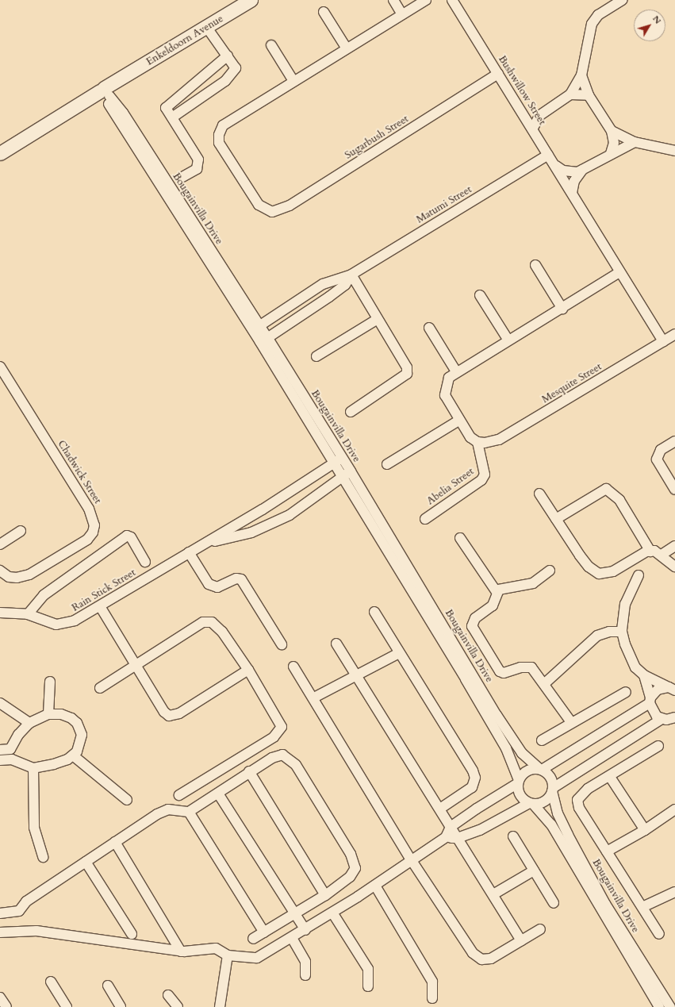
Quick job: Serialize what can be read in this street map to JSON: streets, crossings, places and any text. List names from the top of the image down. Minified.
{"streets":{"street":["Enkeldoorn Avenue","Bushwillow Street","Sugarbush Street","Matumi Street","Bougainvilla Drive","Mesquite Street","Chadwick Street","Abelia Street","Rain Stick Street"]},"crossings":[["Enkeldoorn Avenue","Bougainvilla Drive"],["Bushwillow Street","Sugarbush Street"],["Bushwillow Street","Matumi Street"],["Bushwillow Street","Mesquite Street"],["Matumi Street","Bougainvilla Drive"],["Bougainvilla Drive","Rain Stick Street"],["Mesquite Street","Abelia Street"]],"north":"top right"}
